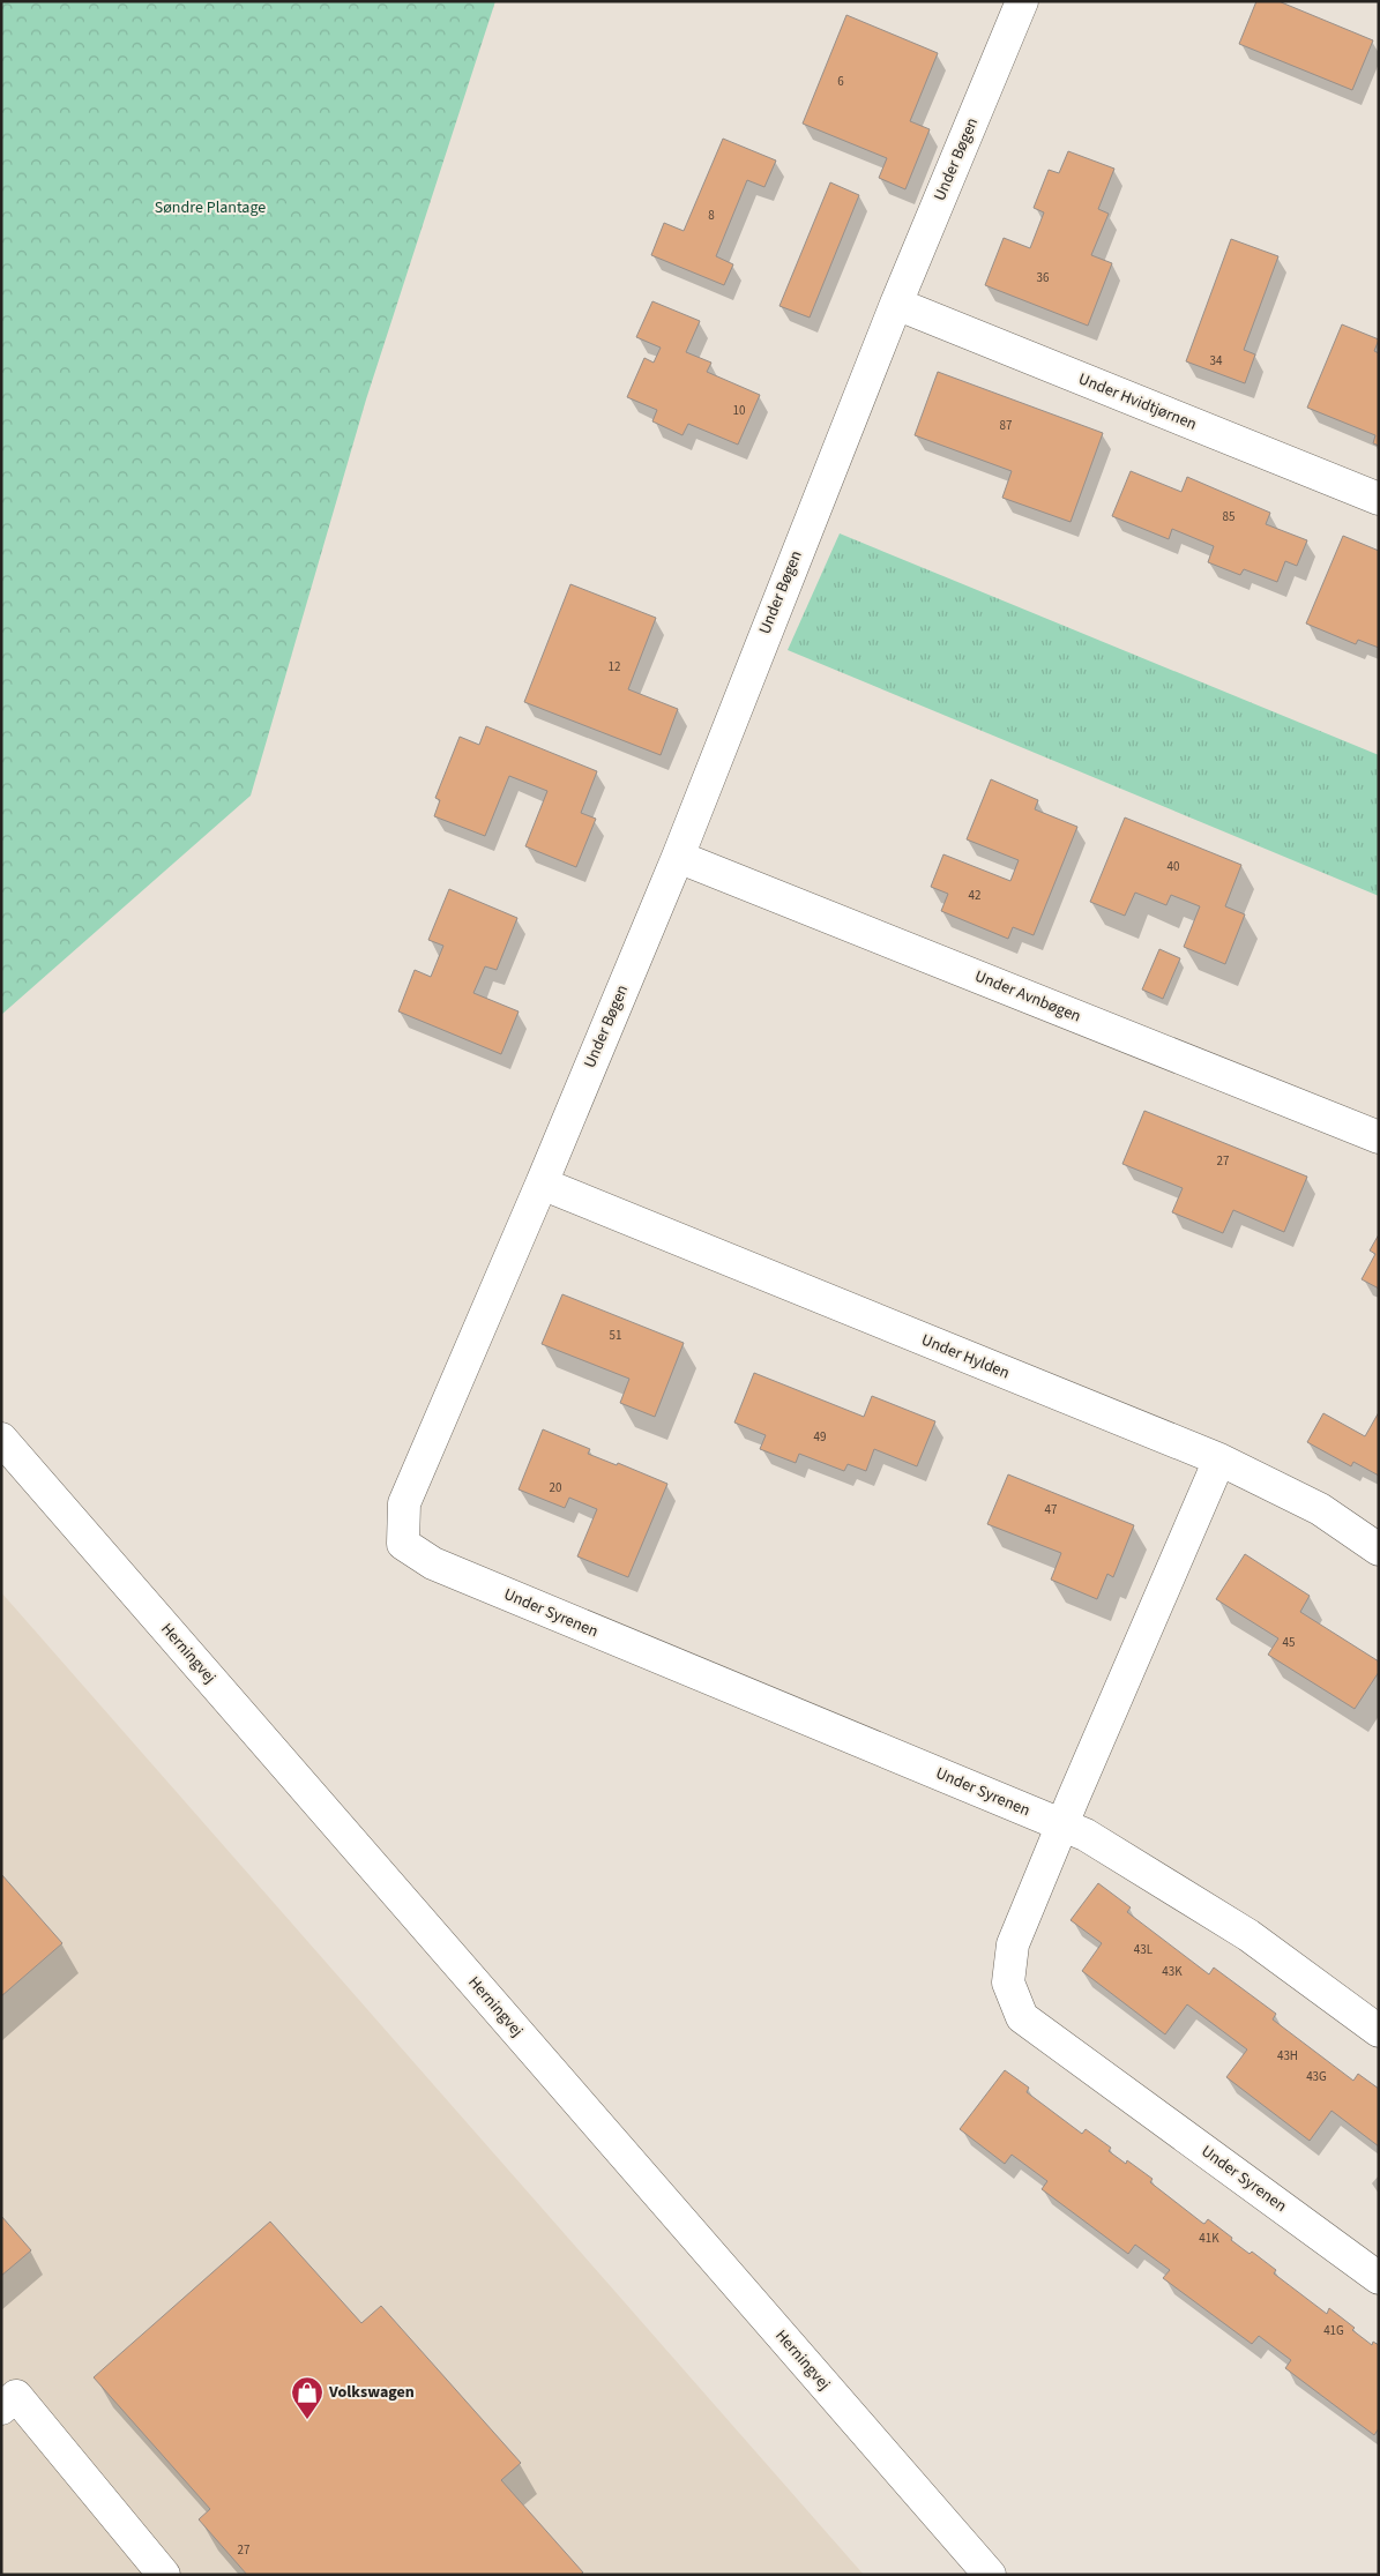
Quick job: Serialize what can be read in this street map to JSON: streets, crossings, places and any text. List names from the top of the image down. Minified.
{"streets":{"street":["Under Bøgen","Under Hvidtjørnen","Under Avnbøgen","Under Hylden","Under Syrenen","Herningvej"]},"crossings":[["Under Bøgen","Under Hvidtjørnen"],["Under Bøgen","Under Avnbøgen"],["Under Bøgen","Under Hylden"],["Under Bøgen","Under Syrenen"],["Under Hylden","Under Syrenen"]],"parks":["Søndre Plantage"],"places":{"shop":["Volkswagen"]},"house_numbers":["6","8","36","34","10","87","85","12","40","42","27","51","49","20","47","45","43L","43K","43H","43G","41K","41G","27"]}
